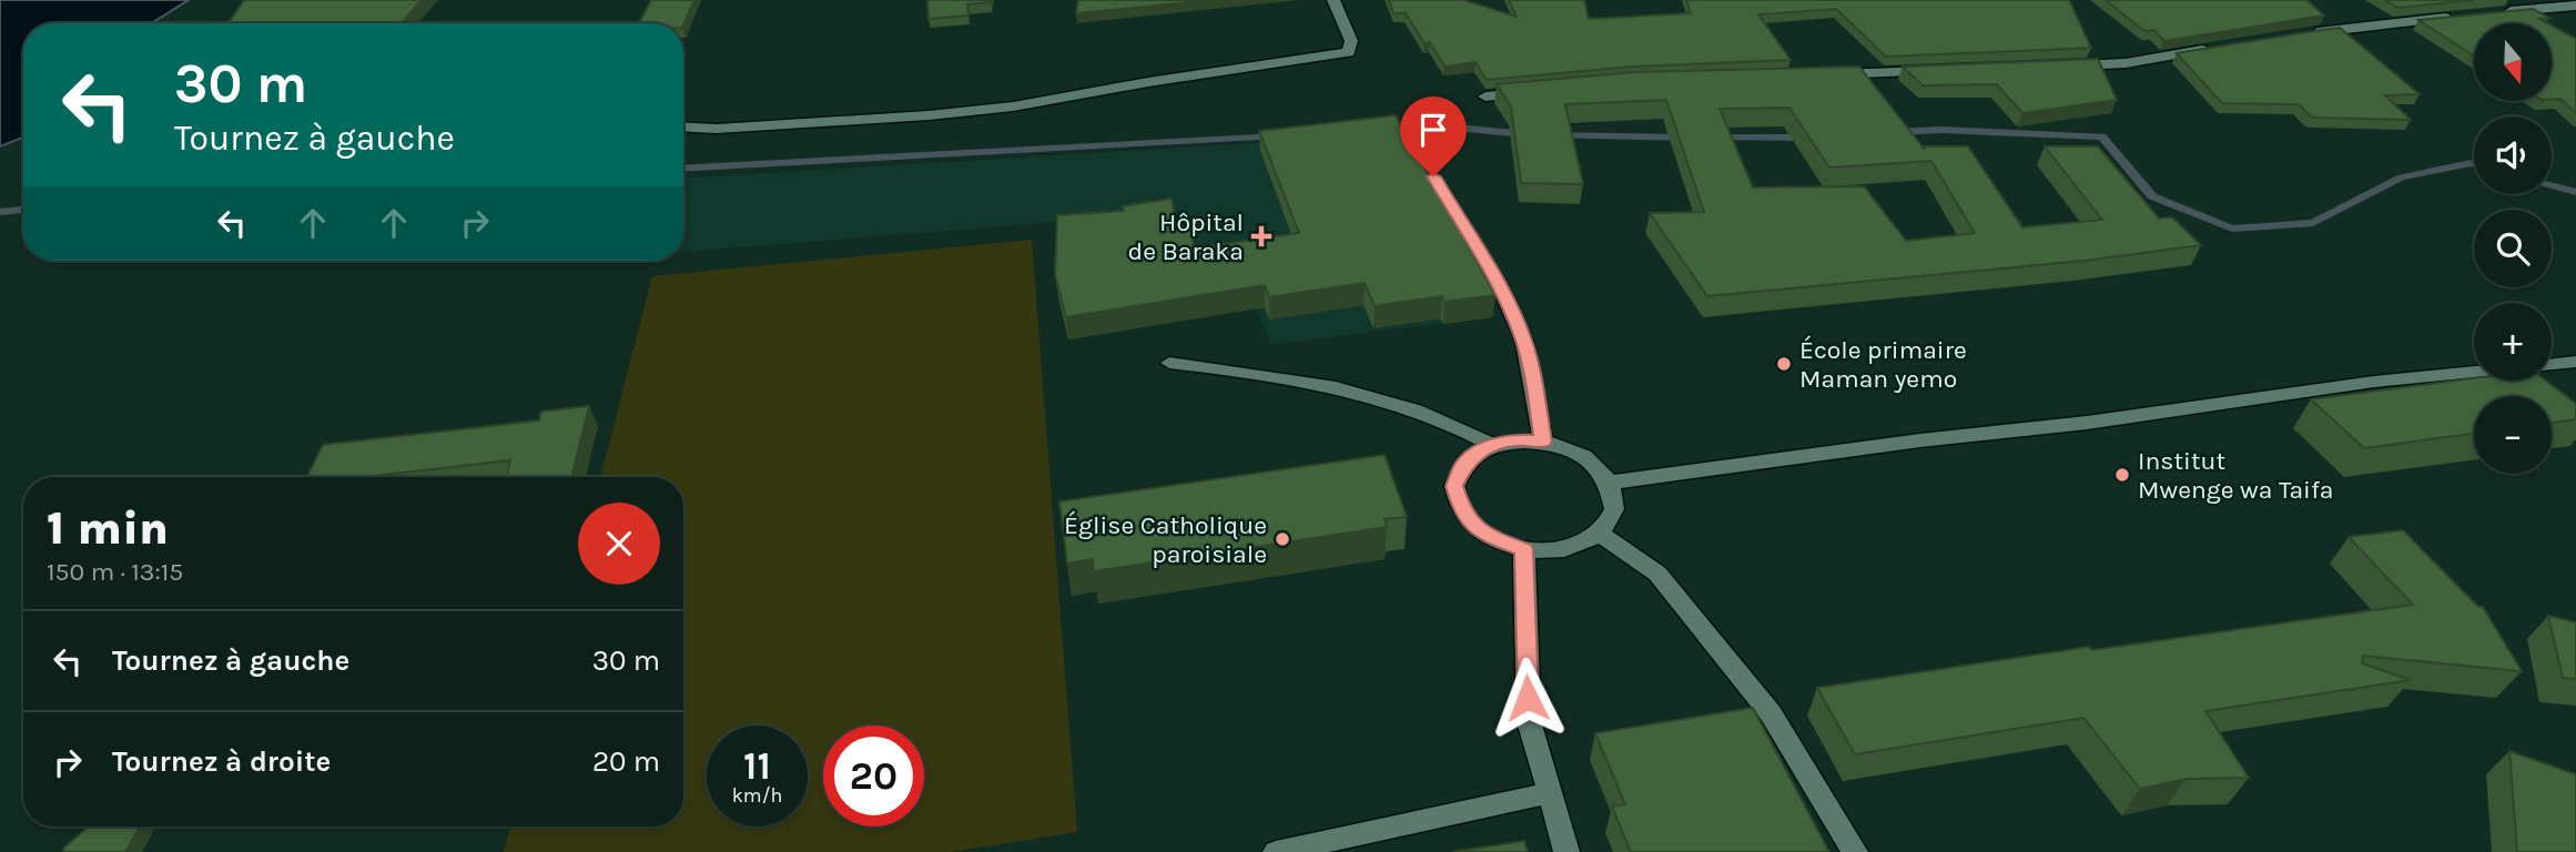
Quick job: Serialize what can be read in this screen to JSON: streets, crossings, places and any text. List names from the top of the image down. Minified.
{"places":{"health":["Hôpital de Baraka"],"other":["École primaire Maman yemo","Institut Mwenge wa Taifa","Église Catholique paroisiale"]},"north":"bottom","page":{"map_buttons":["+","−"],"turn":["30 m","Tournez à gauche"],"heading":["1 min","150 m · 13:15"],"list":[{"name":"Tournez à gauche","value":"30 m"},{"name":"Tournez à droite","value":"20 m"}],"speed":"11 km/h","limit":"20"}}
